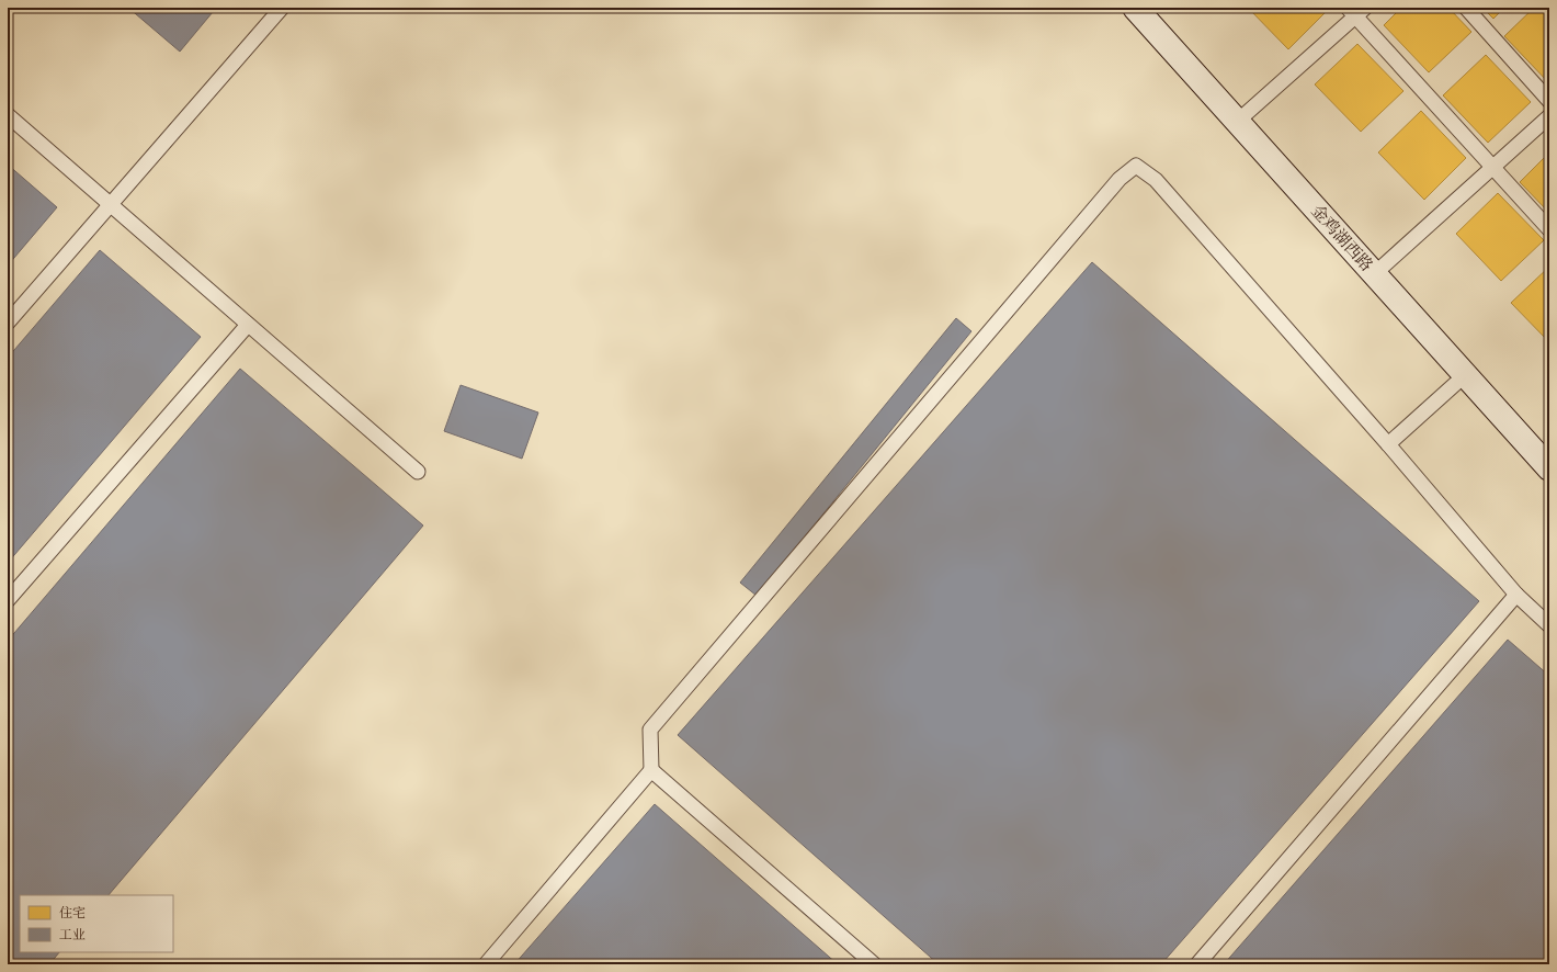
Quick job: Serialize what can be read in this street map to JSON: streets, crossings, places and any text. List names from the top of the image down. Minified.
{"streets":{"street":["金鸡湖西路"]},"legend":["住宅","工业"]}
